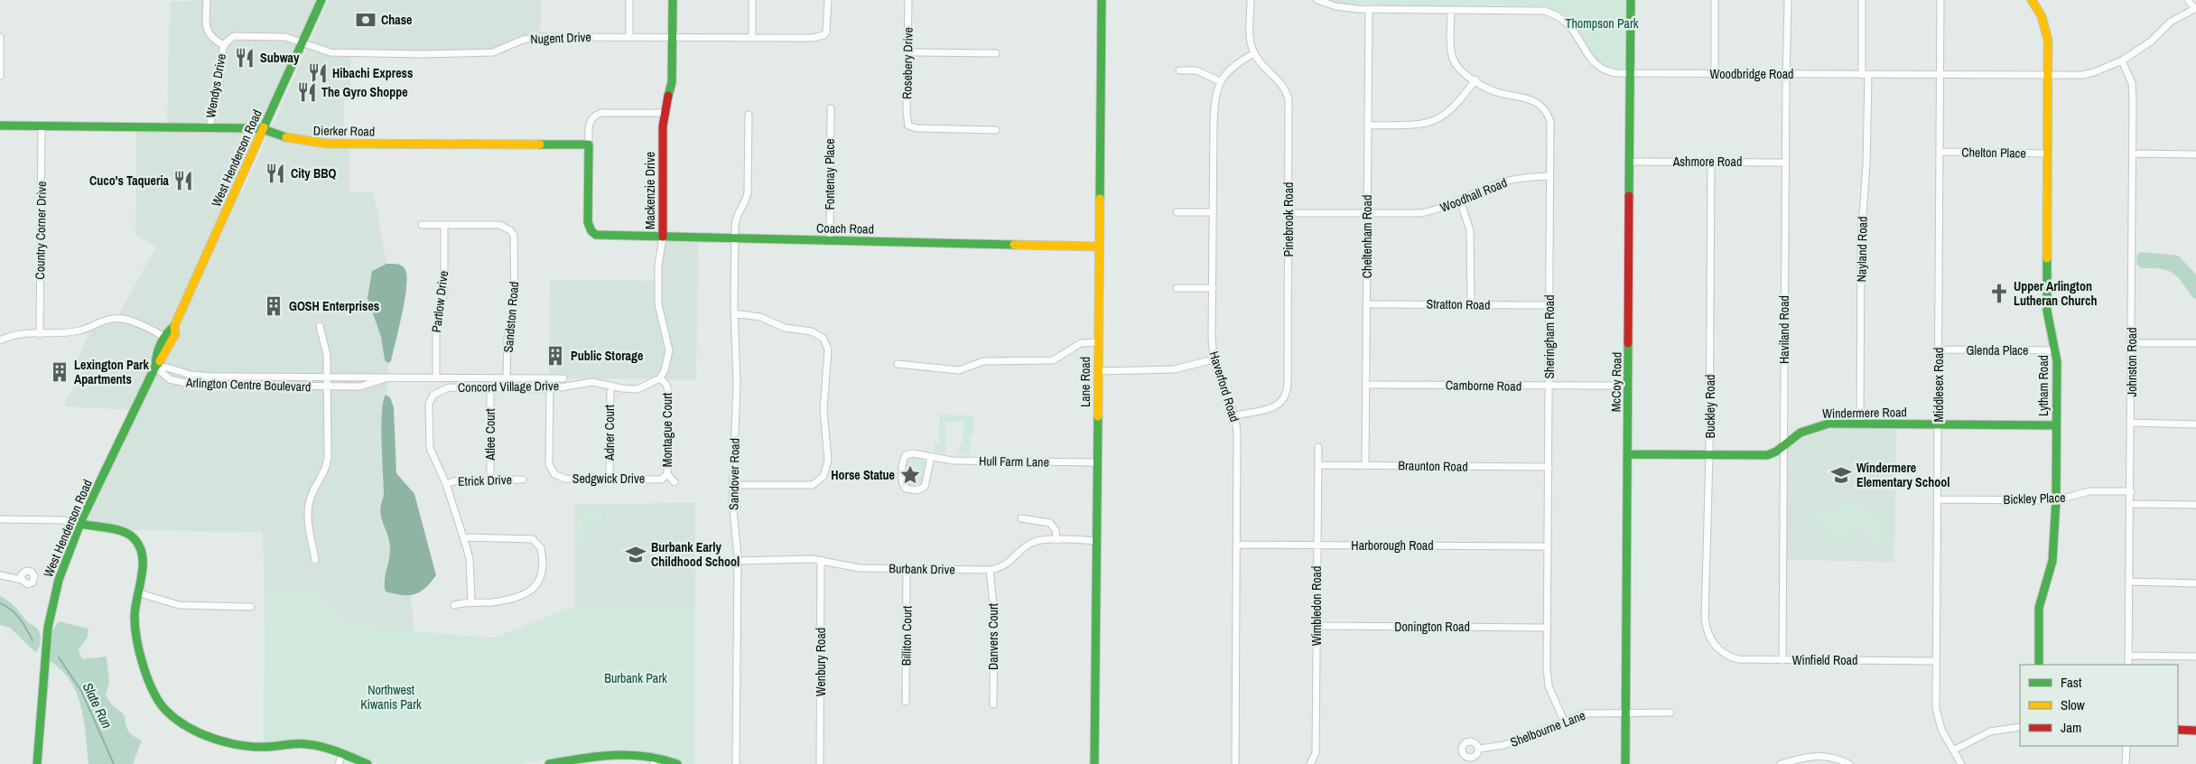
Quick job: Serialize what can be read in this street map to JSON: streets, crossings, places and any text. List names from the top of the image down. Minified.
{"streets":{"street":["Nugent Drive","Rosebery Drive","Woodbridge Road","Wendys Drive","Dierker Road","Chelton Place","West Henderson Road","Ashmore Road","Fontenay Place","Mackenzie Drive","Woodhall Road","Pinebrook Road","Coach Road","Country Corner Drive","Cheltenham Road","Nayland Road","Partlow Drive","Stratton Road","Sandston Road","Haviland Road","Sheringham Road","Glenda Place","Johnston Road","Lane Road","McCoy Road","Arlington Centre Boulevard","Middlesex Road","Camborne Road","Lytham Road","Concord Village Drive","Haverford Road","Buckley Road","Windermere Road","Montague Court","Adner Court","Atlee Court","Hull Farm Lane","Braunton Road","Sandover Road","Sedgwick Drive","Etrick Drive","Bickley Place","Harborough Road","Burbank Drive","Wimbledon Road","Donington Road","Billiton Court","Danvers Court","Winfield Road","Wenbury Road","Shelbourne Lane"]},"crossings":[["Nugent Drive","Wendys Drive"],["Nugent Drive","West Henderson Road"],["Nugent Drive","Mackenzie Drive"],["Woodbridge Road","Cheltenham Road"],["Woodbridge Road","Nayland Road"],["Woodbridge Road","Haviland Road"],["Woodbridge Road","Sheringham Road"],["Woodbridge Road","Johnston Road"],["Woodbridge Road","McCoy Road"],["Woodbridge Road","Middlesex Road"],["Woodbridge Road","Lytham Road"],["Wendys Drive","Dierker Road"],["Wendys Drive","West Henderson Road"],["Dierker Road","West Henderson Road"],["Dierker Road","Coach Road"],["Dierker Road","Country Corner Drive"],["Chelton Place","Middlesex Road"],["Chelton Place","Lytham Road"],["West Henderson Road","Arlington Centre Boulevard"],["Ashmore Road","Haviland Road"],["Ashmore Road","McCoy Road"],["Ashmore Road","Buckley Road"],["Fontenay Place","Coach Road"],["Mackenzie Drive","Coach Road"],["Mackenzie Drive","Concord Village Drive"],["Mackenzie Drive","Montague Court"],["Woodhall Road","Pinebrook Road"],["Woodhall Road","Cheltenham Road"],["Woodhall Road","Sheringham Road"],["Pinebrook Road","Haverford Road"],["Coach Road","Lane Road"],["Coach Road","Sandover Road"],["Cheltenham Road","Stratton Road"],["Cheltenham Road","Camborne Road"],["Cheltenham Road","Braunton Road"],["Nayland Road","Windermere Road"],["Partlow Drive","Sandston Road"],["Partlow Drive","Arlington Centre Boulevard"],["Stratton Road","Sheringham Road"],["Sandston Road","Arlington Centre Boulevard"],["Haviland Road","Windermere Road"],["Haviland Road","Winfield Road"],["Sheringham Road","Camborne Road"],["Sheringham Road","Braunton Road"],["Sheringham Road","Harborough Road"],["Sheringham Road","Donington Road"],["Sheringham Road","Shelbourne Lane"],["Glenda Place","Middlesex Road"],["Glenda Place","Lytham Road"],["Johnston Road","Bickley Place"],["Lane Road","Hull Farm Lane"],["Lane Road","Burbank Drive"],["McCoy Road","Camborne Road"],["McCoy Road","Windermere Road"],["McCoy Road","Shelbourne Lane"],["Middlesex Road","Windermere Road"],["Middlesex Road","Bickley Place"],["Middlesex Road","Winfield Road"],["Lytham Road","Windermere Road"],["Lytham Road","Bickley Place"],["Concord Village Drive","Montague Court"],["Concord Village Drive","Adner Court"],["Concord Village Drive","Atlee Court"],["Concord Village Drive","Sedgwick Drive"],["Concord Village Drive","Etrick Drive"],["Haverford Road","Harborough Road"],["Buckley Road","Windermere Road"],["Buckley Road","Winfield Road"],["Montague Court","Sedgwick Drive"],["Adner Court","Sedgwick Drive"],["Atlee Court","Etrick Drive"],["Braunton Road","Wimbledon Road"],["Sandover Road","Burbank Drive"],["Harborough Road","Wimbledon Road"],["Burbank Drive","Billiton Court"],["Burbank Drive","Danvers Court"],["Burbank Drive","Wenbury Road"],["Wimbledon Road","Donington Road"]],"water":["Slate Run"],"parks":["Thompson Park","Burbank Park","Northwest Kiwanis Park"],"places":{"bank":["Chase"],"restaurant":["Subway","Hibachi Express","The Gyro Shoppe","City BBQ","Cuco's Taqueria"],"church":["Upper Arlington Lutheran Church"],"building":["GOSH Enterprises","Public Storage","Lexington Park Apartments"],"place":["Horse Statue"],"school or university":["Windermere Elementary School","Burbank Early Childhood School"]},"legend":["Fast","Slow","Jam"]}
